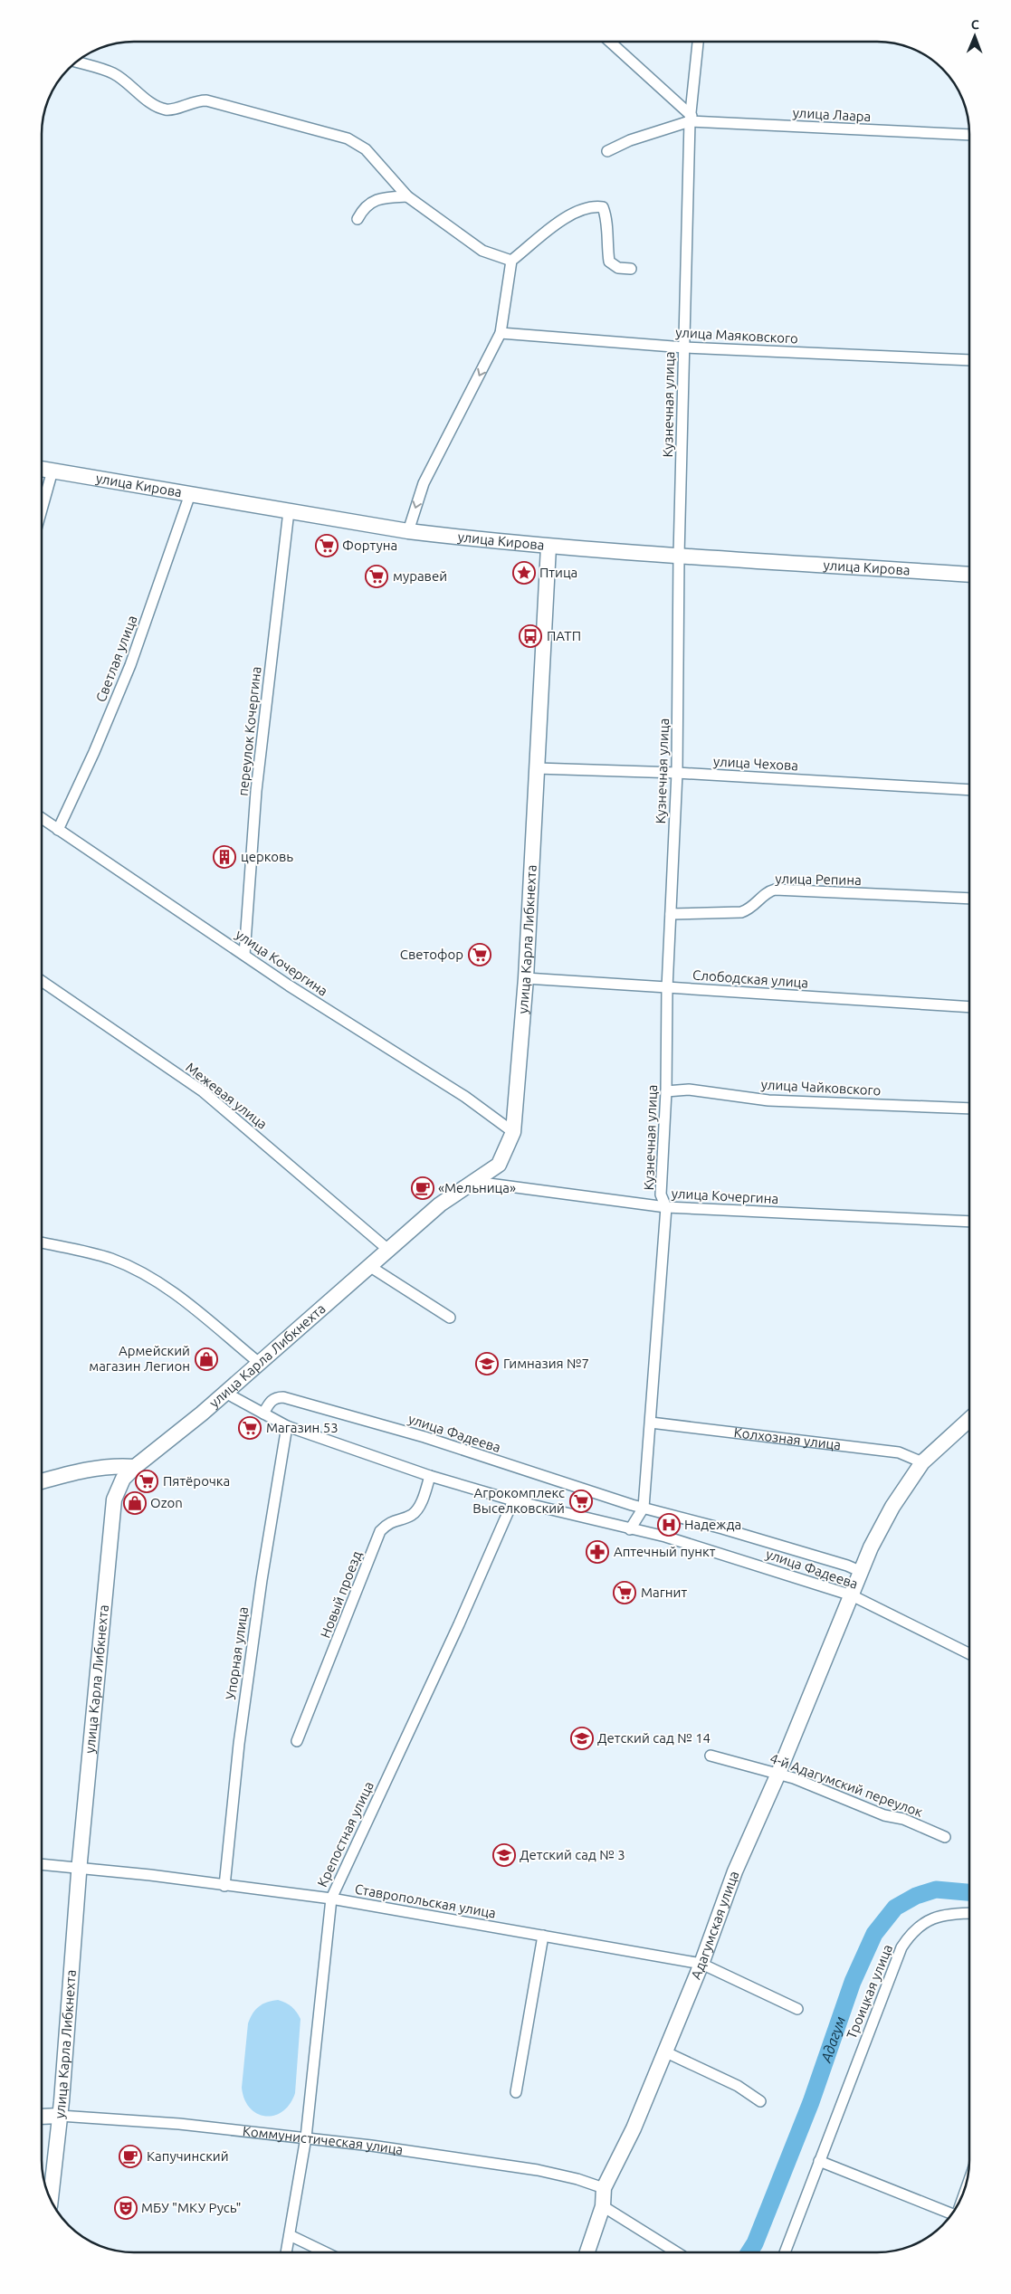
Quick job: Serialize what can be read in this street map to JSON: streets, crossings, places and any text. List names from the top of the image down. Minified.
{"streets":{"main road":["улица Кирова","улица Карла Либкнехта","Адагумская улица","Коммунистическая улица"],"street":["улица Лаара","улица Маяковского","Кузнечная улица","Светлая улица","переулок Кочергина","улица Чехова","улица Репина","улица Кочергина","Слободская улица","улица Чайковского","Межевая улица","улица Фадеева","Колхозная улица","Новый проезд","Упорная улица","4-й Адагумский переулок","Крепостная улица","Ставропольская улица","Троицкая улица"]},"crossings":[["улица Лаара","Кузнечная улица"],["улица Маяковского","Кузнечная улица"],["Кузнечная улица","улица Кирова"],["Кузнечная улица","улица Чехова"],["Кузнечная улица","улица Репина"],["Кузнечная улица","улица Кочергина"],["Кузнечная улица","Слободская улица"],["Кузнечная улица","улица Чайковского"],["Кузнечная улица","улица Фадеева"],["Кузнечная улица","Колхозная улица"],["улица Кирова","Светлая улица"],["улица Кирова","переулок Кочергина"],["улица Кирова","улица Карла Либкнехта"],["Светлая улица","улица Кочергина"],["переулок Кочергина","улица Кочергина"],["улица Чехова","улица Карла Либкнехта"],["улица Карла Либкнехта","улица Кочергина"],["улица Карла Либкнехта","Слободская улица"],["улица Карла Либкнехта","Межевая улица"],["улица Карла Либкнехта","улица Фадеева"],["улица Карла Либкнехта","Ставропольская улица"],["улица Карла Либкнехта","Коммунистическая улица"],["улица Фадеева","Новый проезд"],["улица Фадеева","Упорная улица"],["улица Фадеева","Крепостная улица"],["улица Фадеева","Адагумская улица"],["Упорная улица","Ставропольская улица"],["4-й Адагумский переулок","Адагумская улица"],["Крепостная улица","Ставропольская улица"],["Крепостная улица","Коммунистическая улица"],["Ставропольская улица","Адагумская улица"],["Адагумская улица","Коммунистическая улица"]],"water":["Адагум"],"places":{"supermarket":["Фортуна","муравей","Светофор","Магазин 53","Пятёрочка","Агрокомплекс Выселковский","Магнит"],"place":["Птица"],"bus stop":["ПАТП"],"building":["церковь"],"cafe":["«Мельница»","Капучинский"],"shop":["Армейский магазин Легион","Ozon"],"school or university":["Гимназия №7","Детский сад № 14","Детский сад № 3"],"hospital":["Надежда"],"pharmacy":["Аптечный пункт"],"theatre":["МБУ \"МКУ Русь\""]},"north":"top"}
